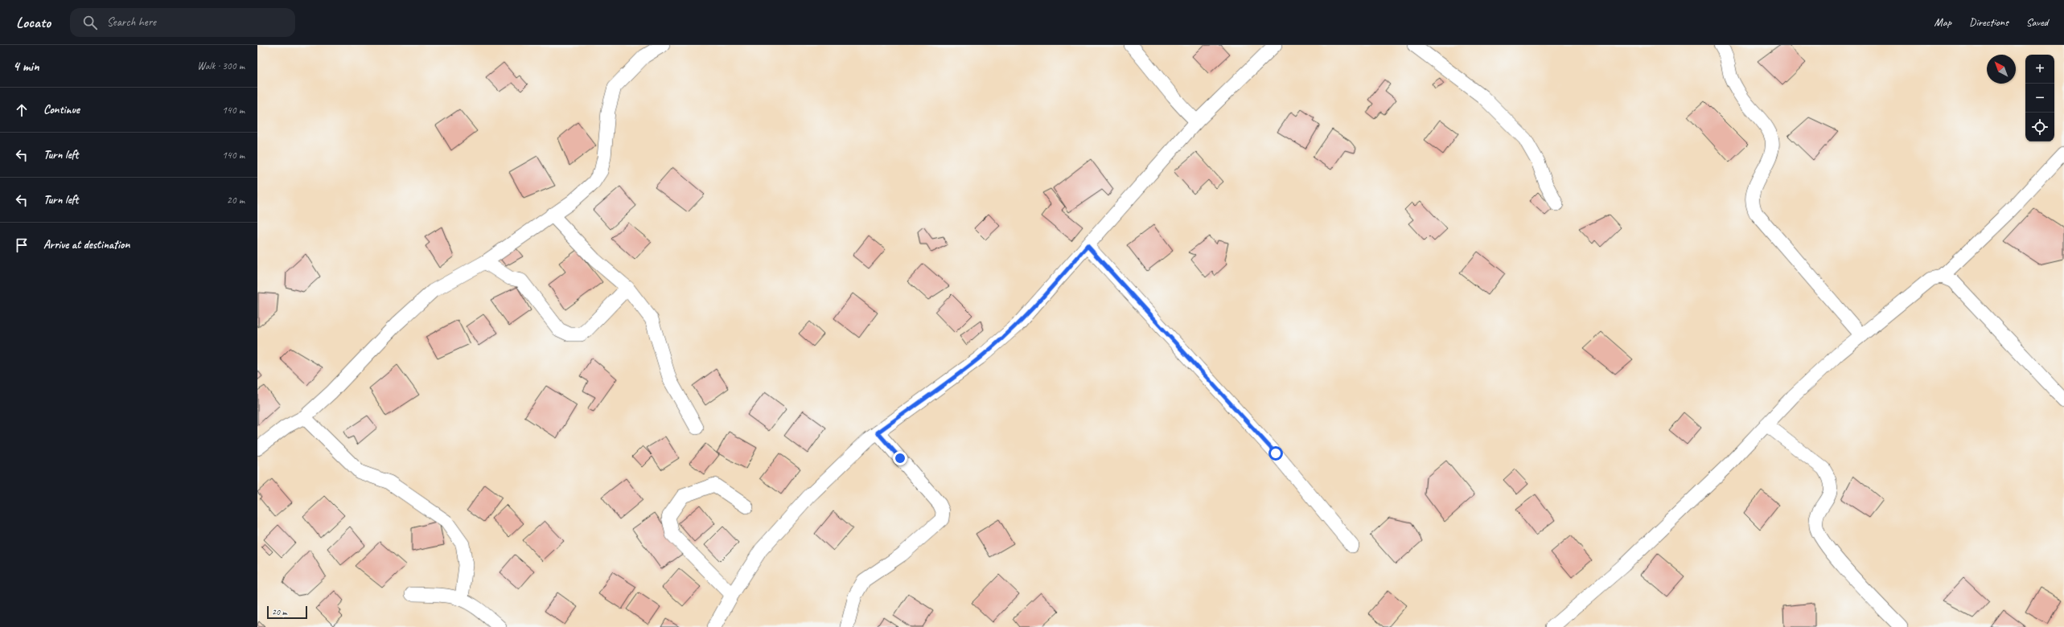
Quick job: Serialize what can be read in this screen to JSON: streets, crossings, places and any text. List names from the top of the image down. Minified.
{"scale_bar":"20 m","north":"top left","page":{"header":"Locato","search":"Search here","nav":["Map","Directions","Saved"],"heading":["4 min","Walk · 300 m"],"map_buttons":["+","−"],"list":[["Continue","140 m"],["Turn left","140 m"],["Turn left","20 m"],"Arrive at destination"],"scale":"20 m"}}
